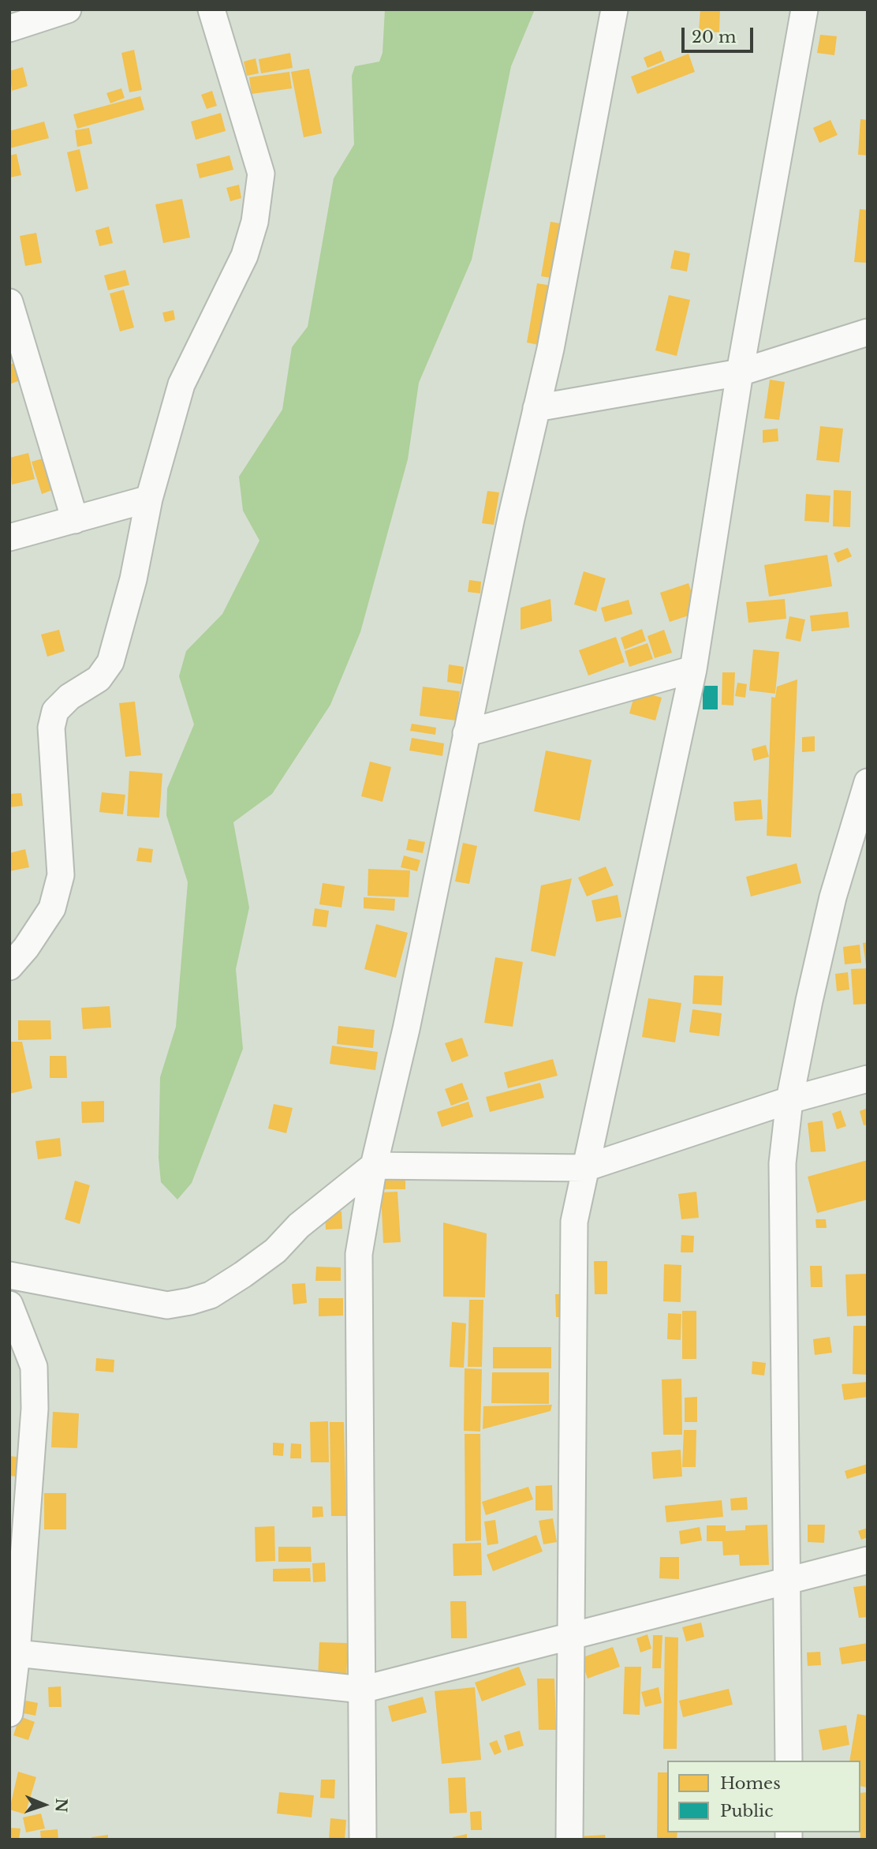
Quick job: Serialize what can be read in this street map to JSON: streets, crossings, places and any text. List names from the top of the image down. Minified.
{"legend":["Homes","Public"],"scale_bar":"20 m","north":"right"}
